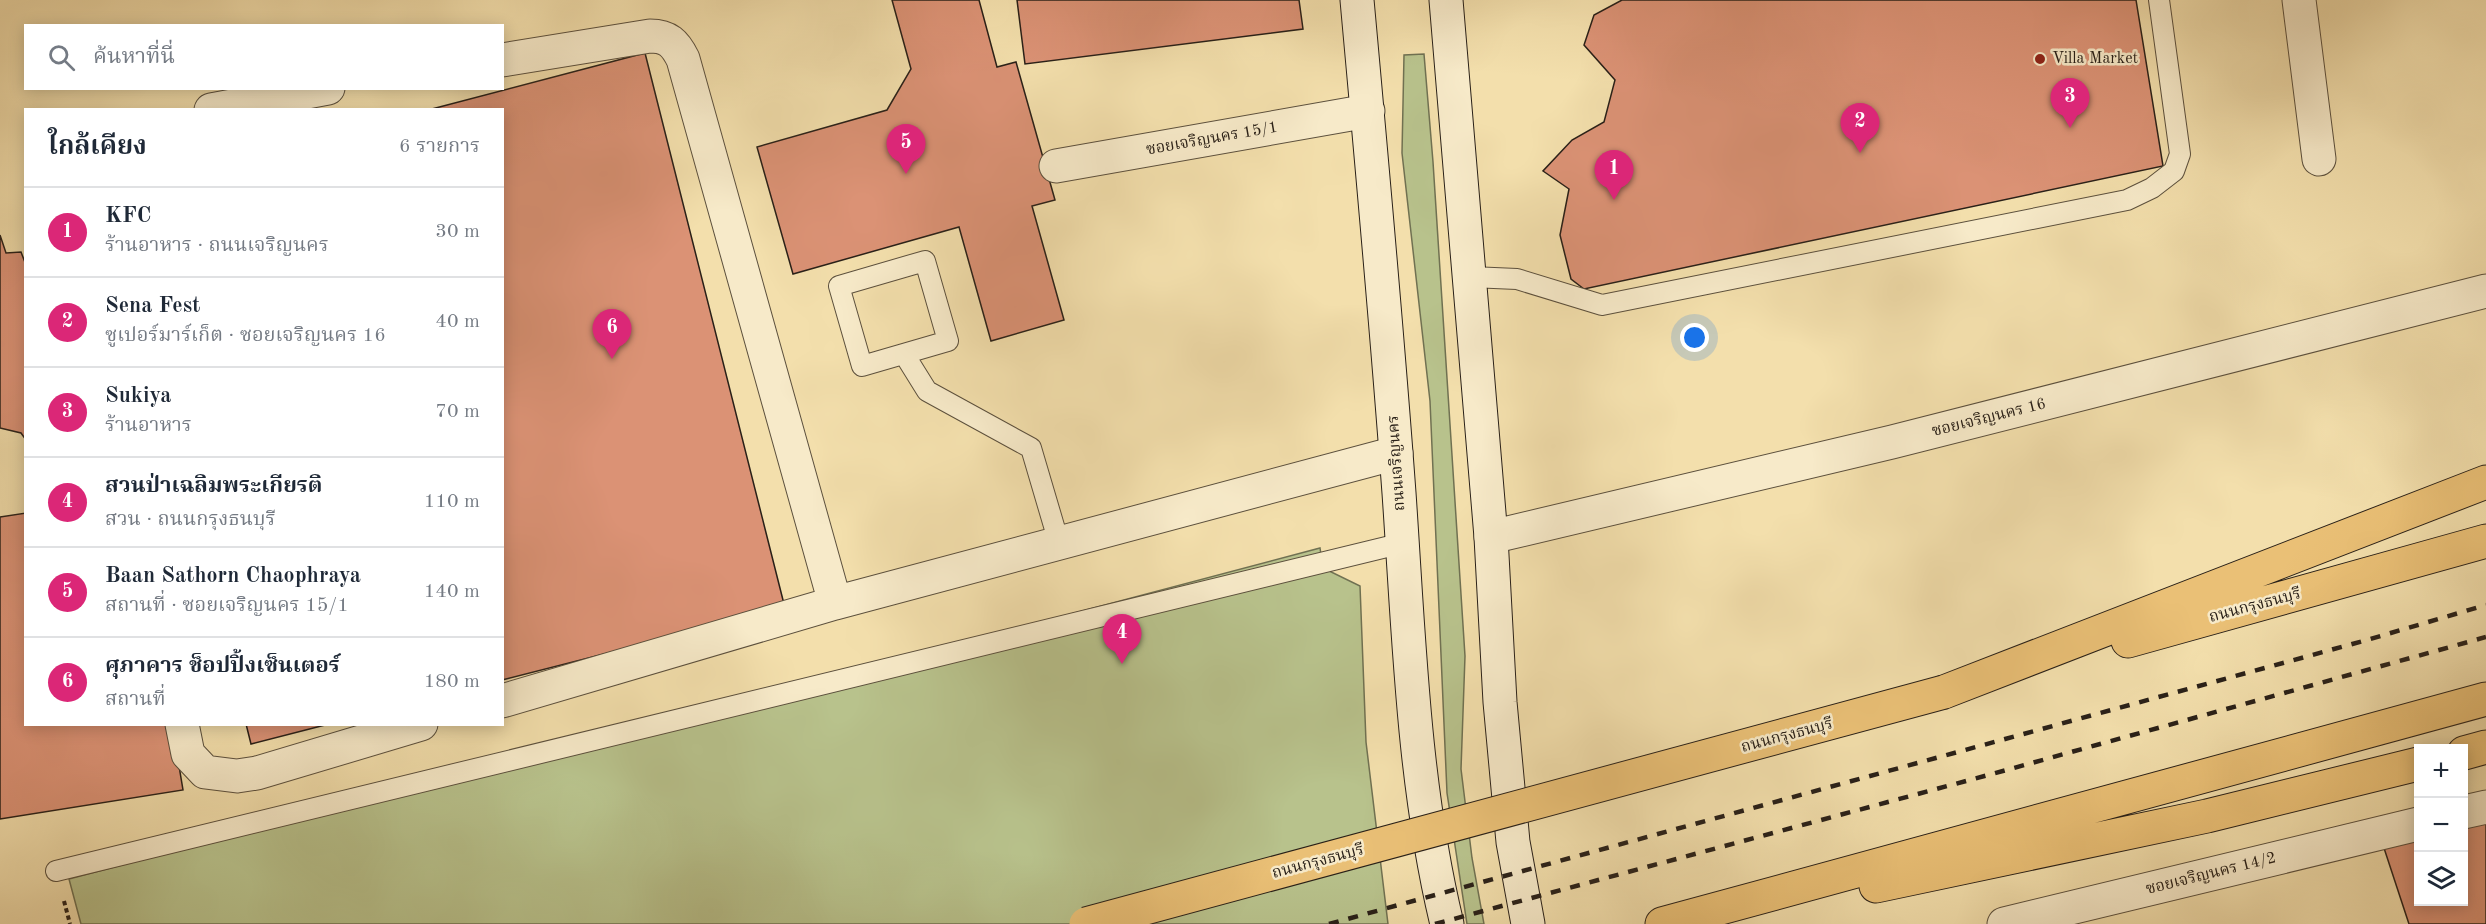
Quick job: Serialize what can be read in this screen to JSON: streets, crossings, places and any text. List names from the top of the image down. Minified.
{"streets":{"main road":["ถนนกรุงธนบุรี"],"street":["ซอยเจริญนคร 15/1","ซอยเจริญนคร 16","ถนนเจริญนคร","ซอยเจริญนคร 14/2"]},"crossings":[["ซอยเจริญนคร 15/1","ถนนเจริญนคร"]],"places":["Villa Market"],"page":{"search":"ค้นหาที่นี่","pins":["3","2","5","1","6","4"],"heading":["ใกล้เคียง","6 รายการ"],"list":[{"mark":"1","name":"KFC","note":"ร้านอาหาร · ถนนเจริญนคร","value":"30 m"},{"mark":"2","name":"Sena Fest","note":"ซูเปอร์มาร์เก็ต · ซอยเจริญนคร 16","value":"40 m"},{"mark":"3","name":"Sukiya","note":"ร้านอาหาร","value":"70 m"},{"mark":"4","name":"สวนป่าเฉลิมพระเกียรติ","note":"สวน · ถนนกรุงธนบุรี","value":"110 m"},{"mark":"5","name":"Baan Sathorn Chaophraya","note":"สถานที่ · ซอยเจริญนคร 15/1","value":"140 m"},{"mark":"6","name":"ศุภาคาร ช็อปปิ้งเซ็นเตอร์","note":"สถานที่","value":"180 m"}],"map_buttons":["+","−"]}}
